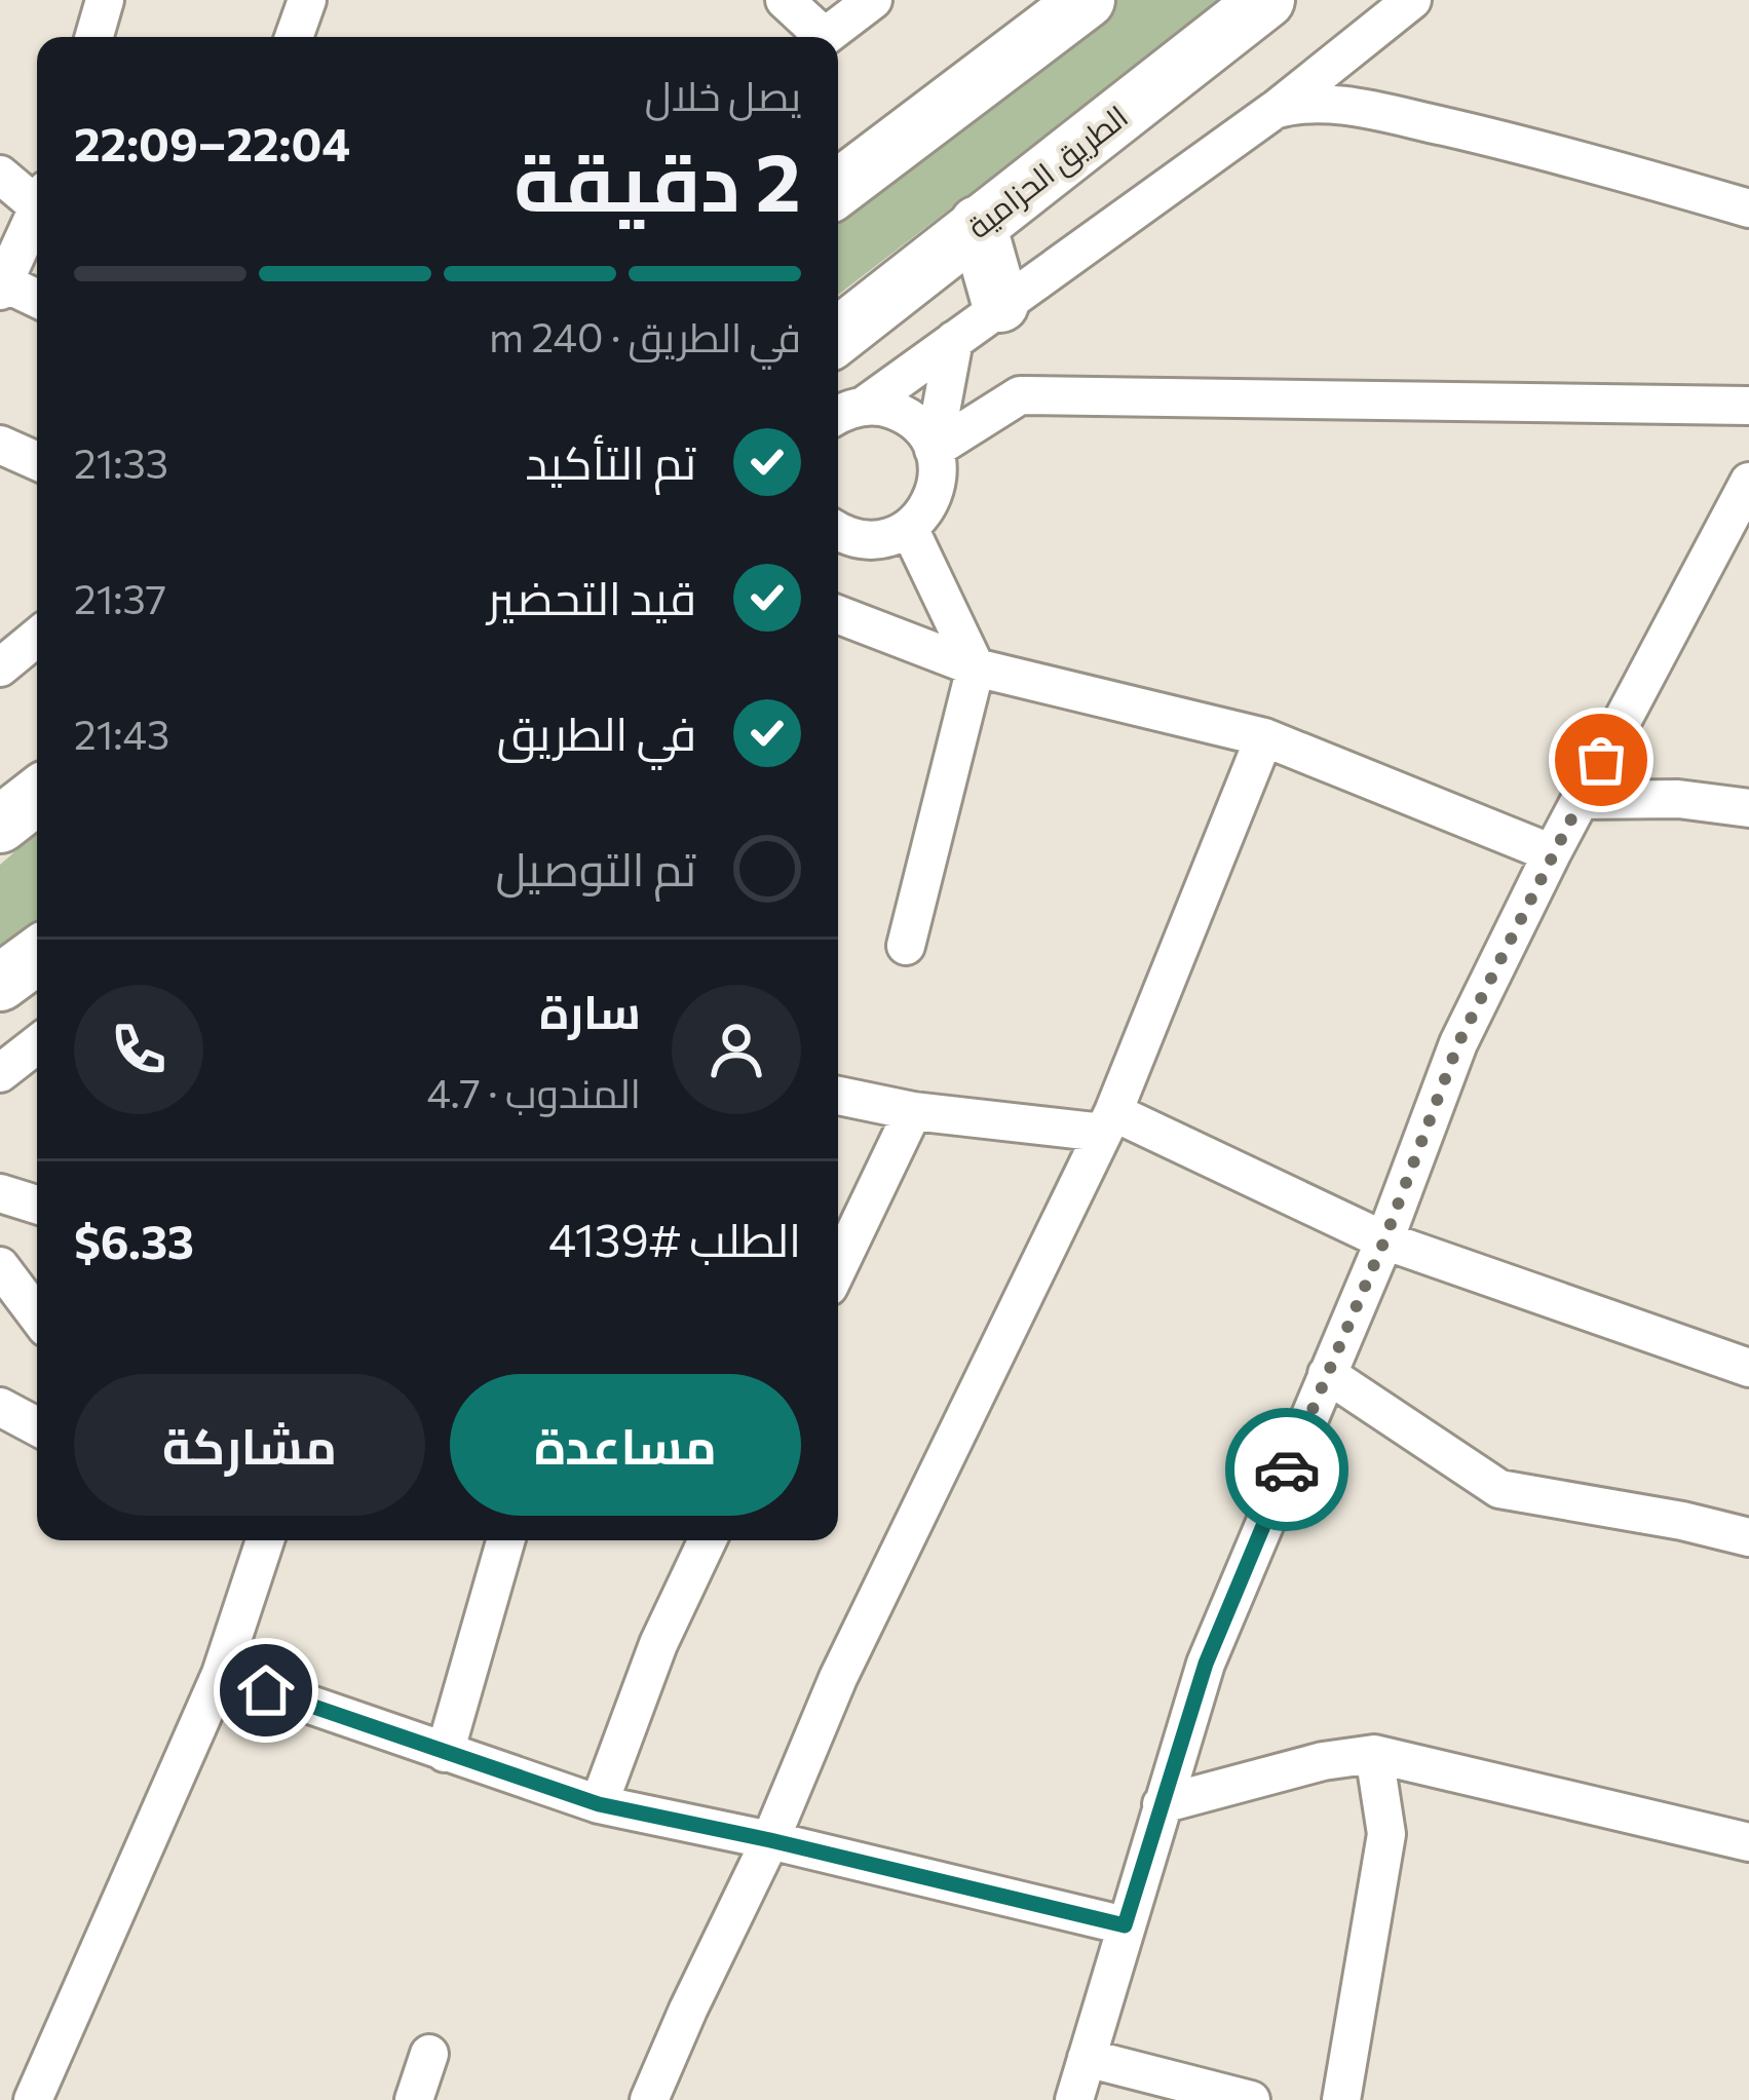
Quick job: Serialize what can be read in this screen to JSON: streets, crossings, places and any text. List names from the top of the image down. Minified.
{"streets":{"highway":["الطريق الحزامية"]},"page":{"heading":["2 دقيقة","يصل خلال","22:04–22:09"],"panel":["سارة","المندوب · 4.7","الطلب #4139","$6.33"],"bar":"في الطريق · 240 m","list":[["تم التأكيد","21:33"],["قيد التحضير","21:37"],["في الطريق","21:43"],"تم التوصيل"],"buttons":["مساعدة","مشاركة"]}}
